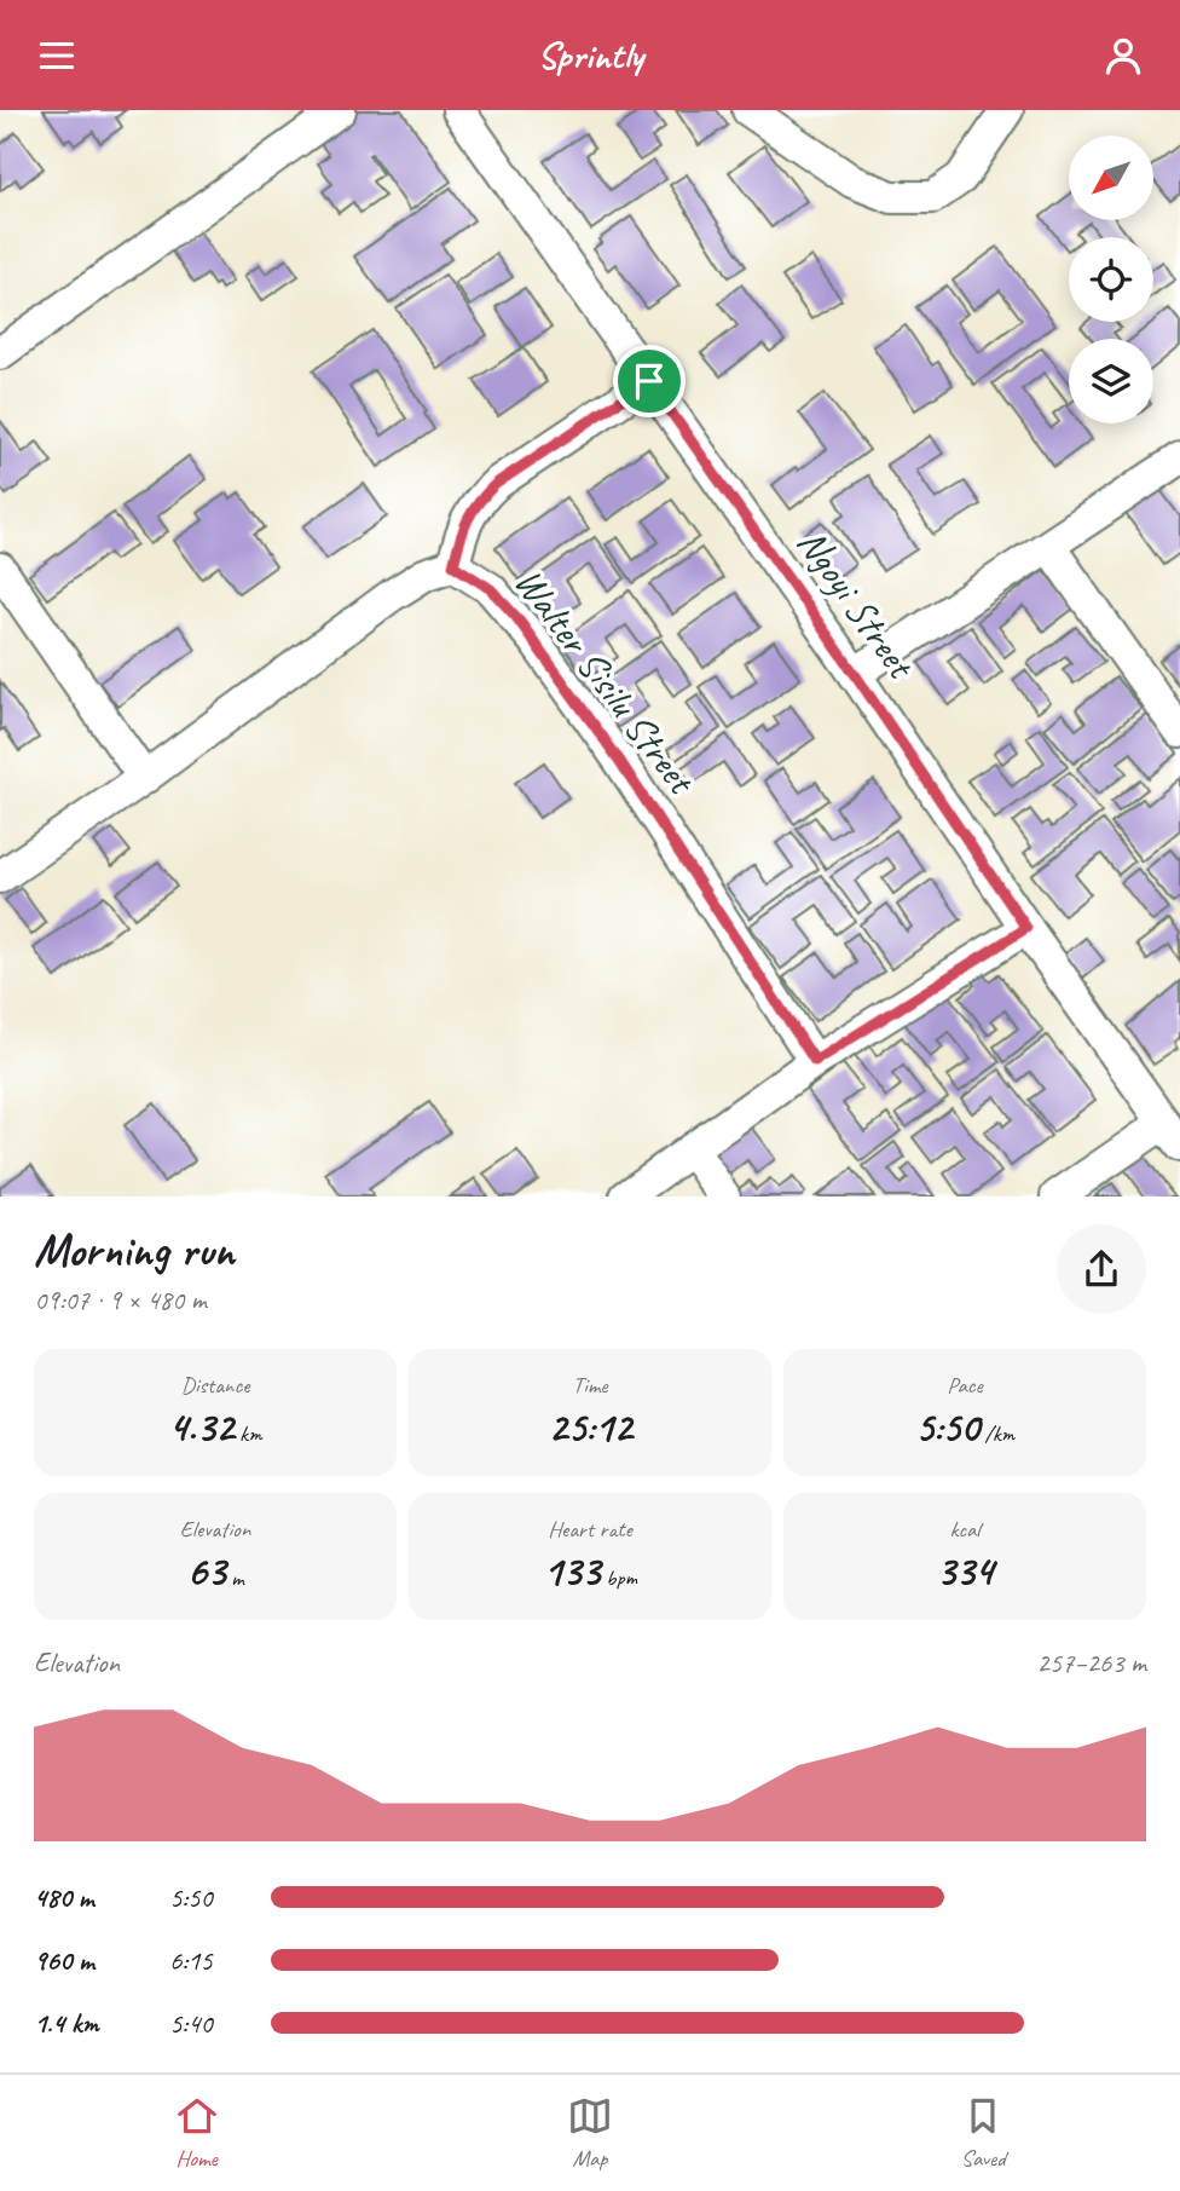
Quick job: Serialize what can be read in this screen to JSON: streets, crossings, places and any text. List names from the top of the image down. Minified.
{"streets":{"street":["Ngoyi Street","Walter Sisilu Street"]},"north":"bottom left","page":{"header":"Sprintly","heading":["Morning run","09:07 · 9 × 480 m"],"stats":[["Distance","4.32 km"],["Time","25:12"],["Pace","5:50 /km"],["Elevation","63 m"],["Heart rate","133 bpm"],["kcal","334"]],"chart":["Elevation","257–263 m"],"list":[{"name":"480 m","note":"5:50"},{"name":"960 m","note":"6:15"},{"name":"1.4 km","note":"5:40"}],"tabs":["Home","Map","Saved"]}}
